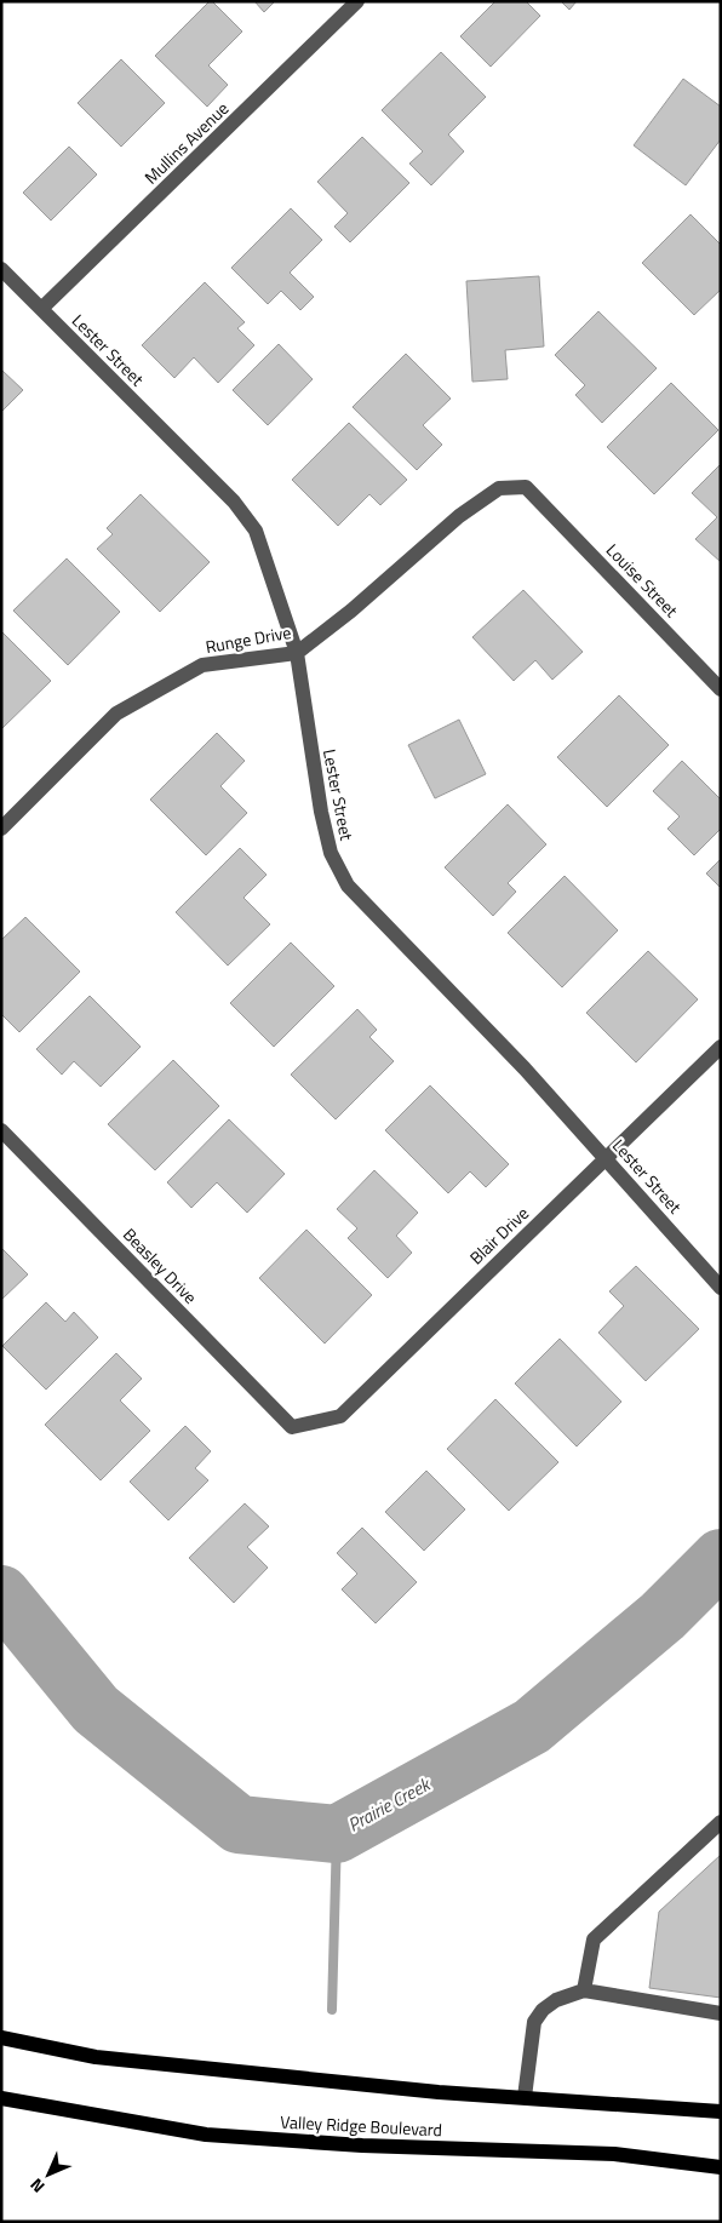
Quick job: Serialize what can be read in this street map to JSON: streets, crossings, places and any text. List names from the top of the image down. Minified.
{"streets":{"main road":["Valley Ridge Boulevard"],"street":["Mullins Avenue","Lester Street","Louise Street","Runge Drive","Blair Drive","Beasley Drive"]},"crossings":[["Mullins Avenue","Lester Street"],["Lester Street","Runge Drive"],["Lester Street","Blair Drive"],["Louise Street","Runge Drive"],["Blair Drive","Beasley Drive"]],"water":["Prairie Creek"],"north":"bottom left"}
